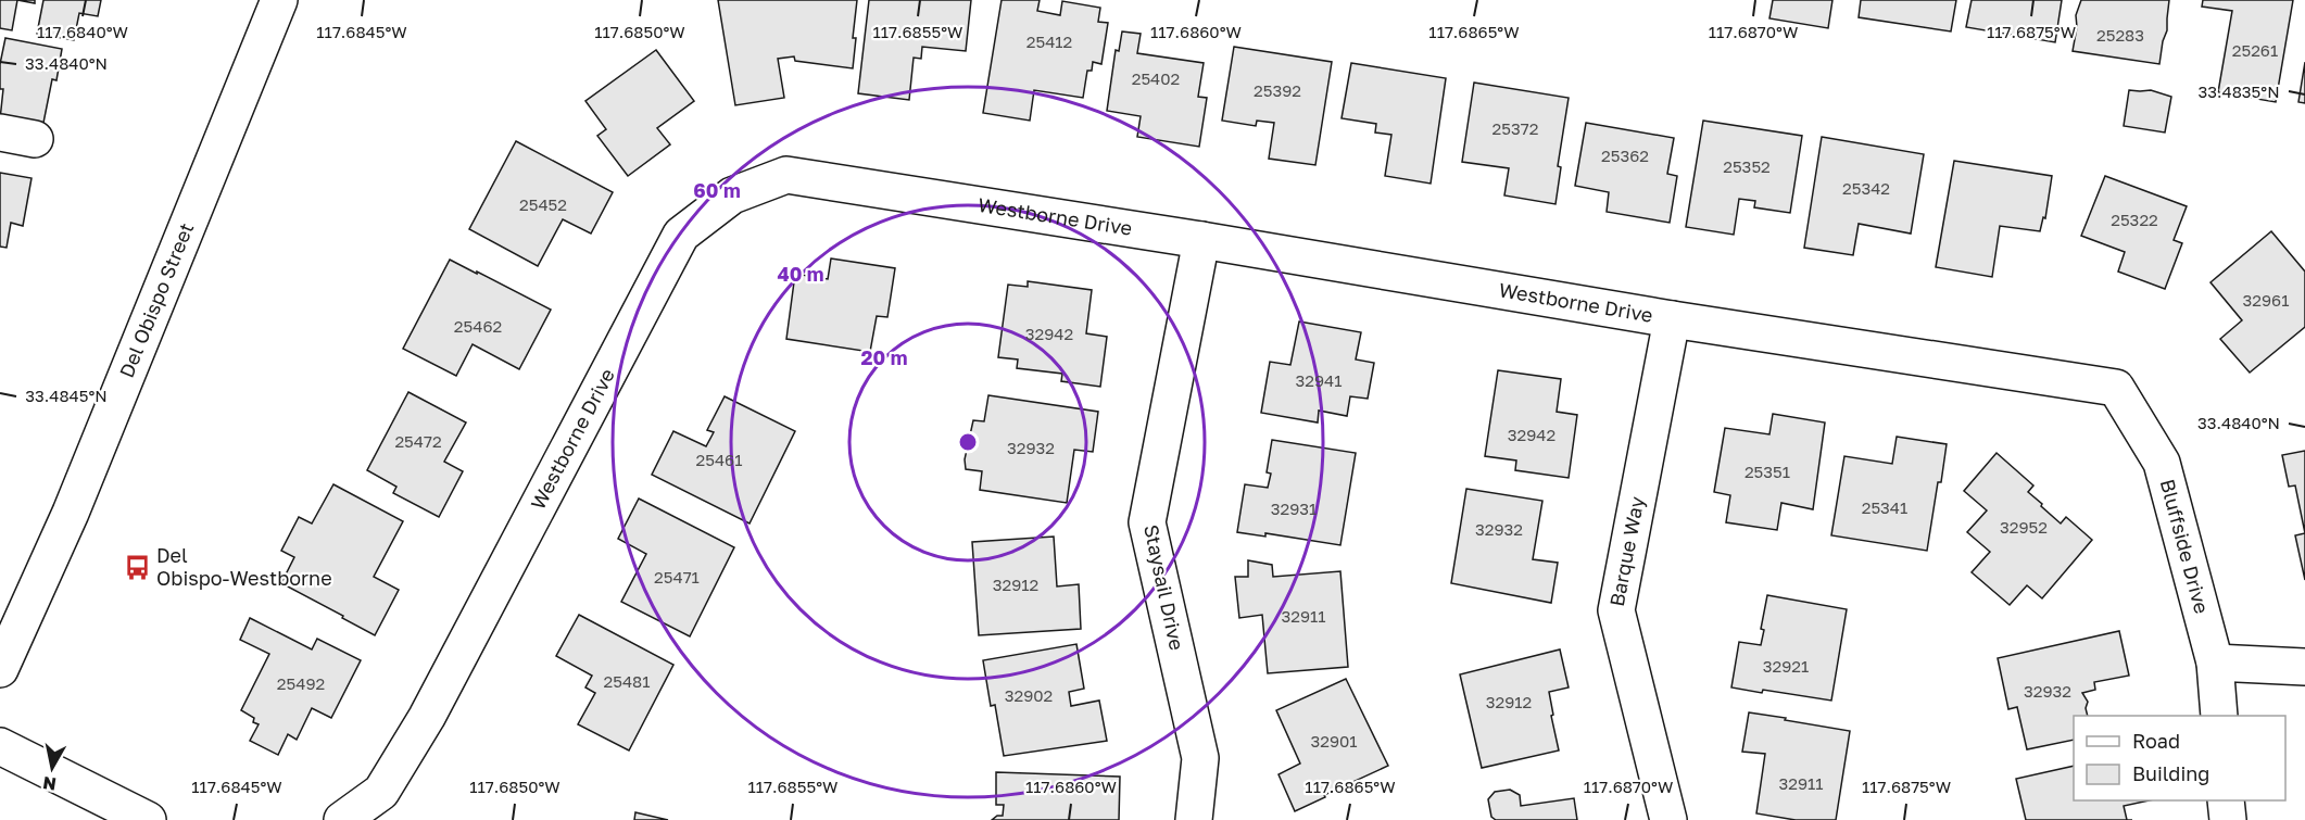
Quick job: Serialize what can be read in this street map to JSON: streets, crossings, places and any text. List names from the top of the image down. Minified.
{"streets":{"street":["Westborne Drive","Del Obispo Street","Bluffside Drive","Barque Way","Staysail Drive"]},"crossings":[["Westborne Drive","Bluffside Drive"],["Westborne Drive","Barque Way"],["Westborne Drive","Staysail Drive"]],"places":{"bus stop":["Del Obispo-Westborne"]},"house_numbers":["25283","25412","25261","25402","25392","25372","25362","25352","25342","25452","25322","32961","25462","32942","32941","32942","25472","32932","25461","25351","25341","32931","32952","32932","25471","32912","32911","32921","25481","25492","32932","32902","32912","32901","32911"],"legend":["Road","Building"],"north":"bottom","coordinates":["117.6840°W","117.6855°W","117.6865°W","117.6870°W","117.6845°W","117.6850°W","117.6860°W","117.6875°W","33.4840°N","33.4835°N","33.4845°N"],"rings":["60 m","40 m","20 m"]}
